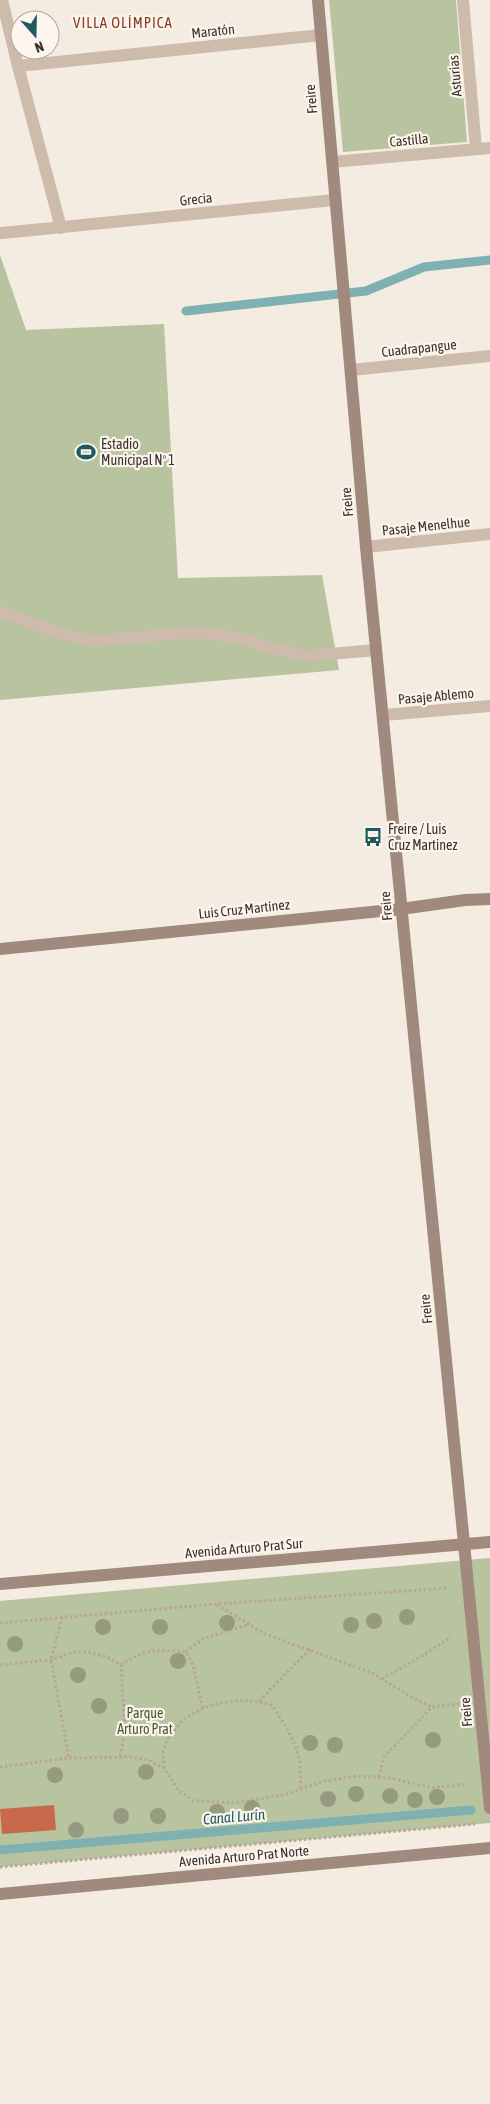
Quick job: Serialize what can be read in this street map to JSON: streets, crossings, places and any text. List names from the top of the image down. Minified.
{"streets":{"street":["Maratón","Asturias","Freire","Castilla","Grecia","Cuadrapangue","Pasaje Menelhue","Pasaje Ablemo","Luis Cruz Martínez","Avenida Arturo Prat Sur","Avenida Arturo Prat Norte"]},"crossings":[["Maratón","Freire"],["Asturias","Castilla"],["Freire","Castilla"],["Freire","Grecia"],["Freire","Cuadrapangue"],["Freire","Pasaje Menelhue"],["Freire","Pasaje Ablemo"],["Freire","Luis Cruz Martínez"],["Freire","Avenida Arturo Prat Sur"]],"districts":["VILLA OLÍMPICA"],"water":["Canal Lurín"],"parks":["Parque Arturo Prat"],"places":{"sports":["Estadio Municipal Nº 1"],"bus stop":["Freire / Luis Cruz Martinez"]},"north":"bottom"}
